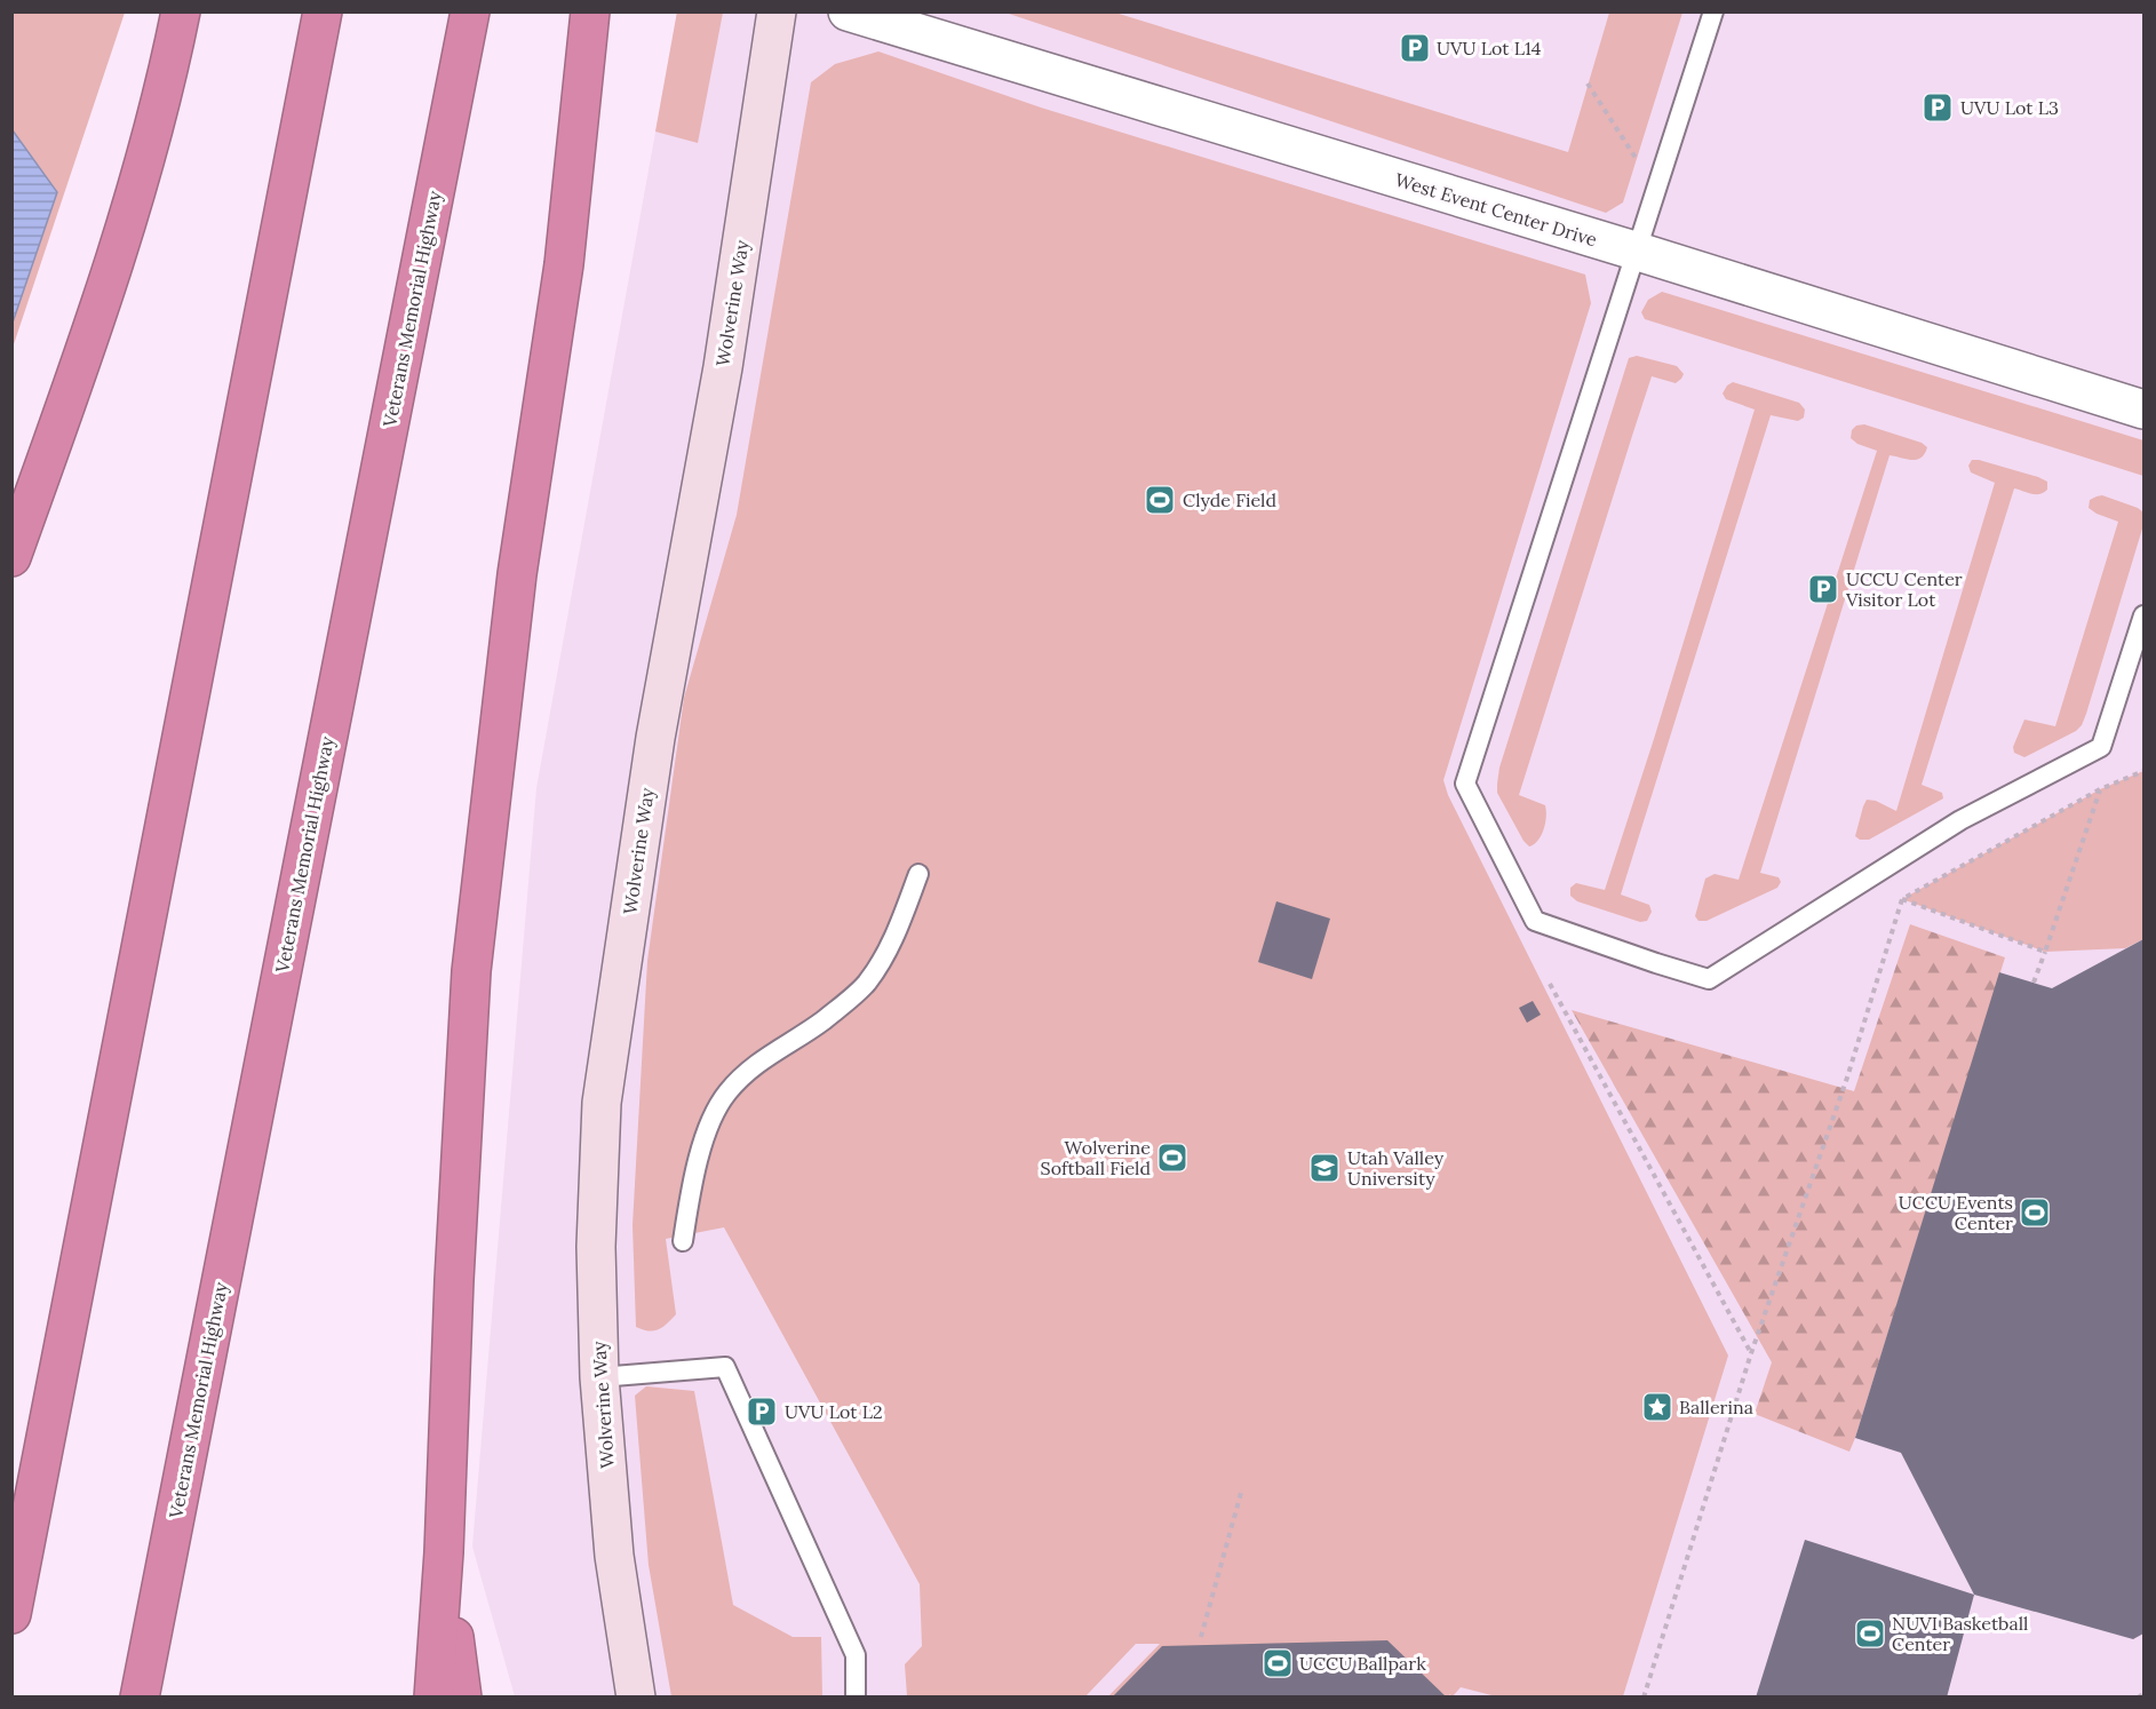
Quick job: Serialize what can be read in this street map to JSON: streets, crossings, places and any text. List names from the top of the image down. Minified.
{"streets":{"highway":["Veterans Memorial Highway"],"main road":["Wolverine Way"],"street":["West Event Center Drive"]},"places":{"parking":["UVU Lot L14","UVU Lot L3","UCCU Center Visitor Lot","UVU Lot L2"],"sports":["Clyde Field","Wolverine Softball Field","UCCU Events Center","NUVI Basketball Center","UCCU Ballpark"],"school or university":["Utah Valley University"],"place":["Ballerina"]}}
